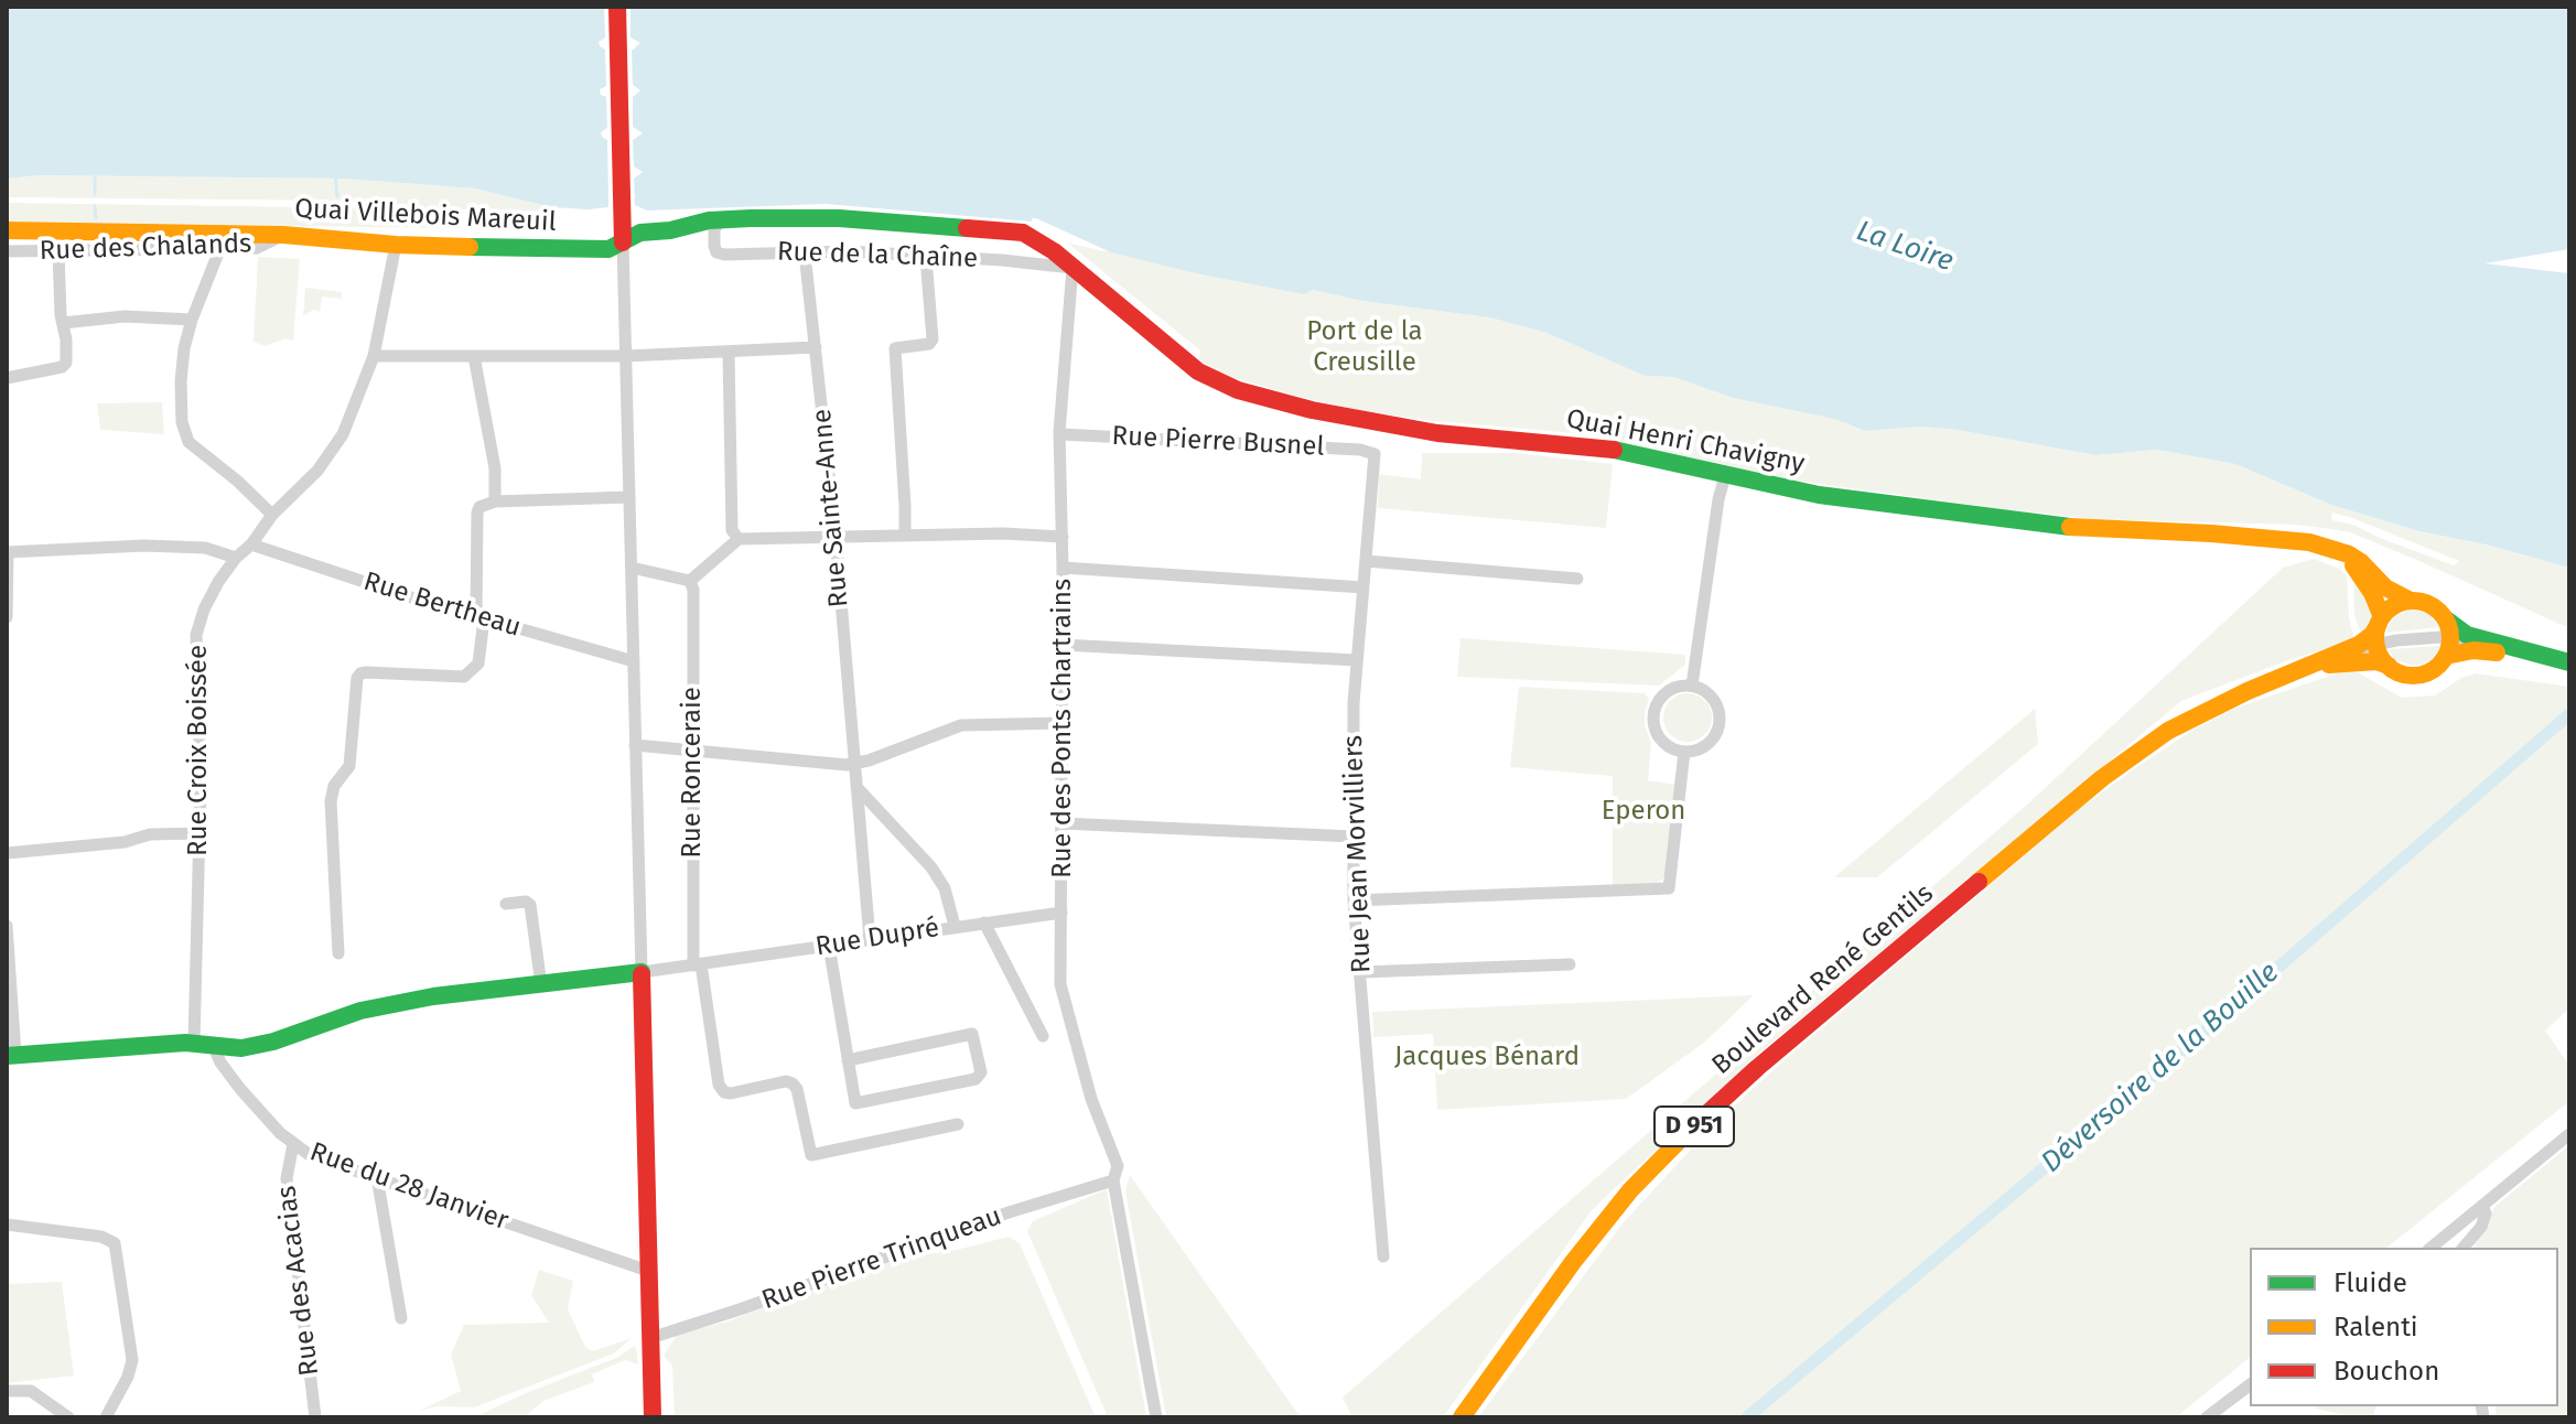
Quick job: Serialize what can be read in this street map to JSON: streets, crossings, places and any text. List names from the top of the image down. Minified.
{"streets":{"main road":["Quai Villebois Mareuil","Quai Henri Chavigny","Boulevard René Gentils","D 951"],"street":["Rue des Chalands","Rue de la Chaîne","Rue Pierre Busnel","Rue Sainte-Anne","Rue Bertheau","Rue des Ponts Chartrains","Rue Croix Boissée","Rue Ronceraie","Rue Jean Morvilliers","Rue Dupré","Rue du 28 Janvier","Rue Pierre Trinqueau","Rue des Acacias"]},"crossings":[["Quai Villebois Mareuil","Rue des Chalands"],["Quai Villebois Mareuil","Rue de la Chaîne"],["Quai Villebois Mareuil","Quai Henri Chavigny"],["Quai Villebois Mareuil","Rue Croix Boissée"],["Rue de la Chaîne","Quai Henri Chavigny"],["Rue de la Chaîne","Rue Sainte-Anne"],["Rue de la Chaîne","Rue des Ponts Chartrains"],["Rue Pierre Busnel","Rue des Ponts Chartrains"],["Rue Pierre Busnel","Rue Jean Morvilliers"],["Quai Henri Chavigny","Rue des Ponts Chartrains"],["Rue Sainte-Anne","Rue Dupré"],["Rue Bertheau","Rue Croix Boissée"],["Rue des Ponts Chartrains","Rue Dupré"],["Rue des Ponts Chartrains","Rue Pierre Trinqueau"],["Rue Croix Boissée","Rue du 28 Janvier"],["Rue Ronceraie","Rue Dupré"],["Rue du 28 Janvier","Rue des Acacias"]],"water":["La Loire","Déversoire de la Bouille"],"parks":["Port de la Creusille","Eperon","Jacques Bénard"],"legend":["Fluide","Ralenti","Bouchon"]}
